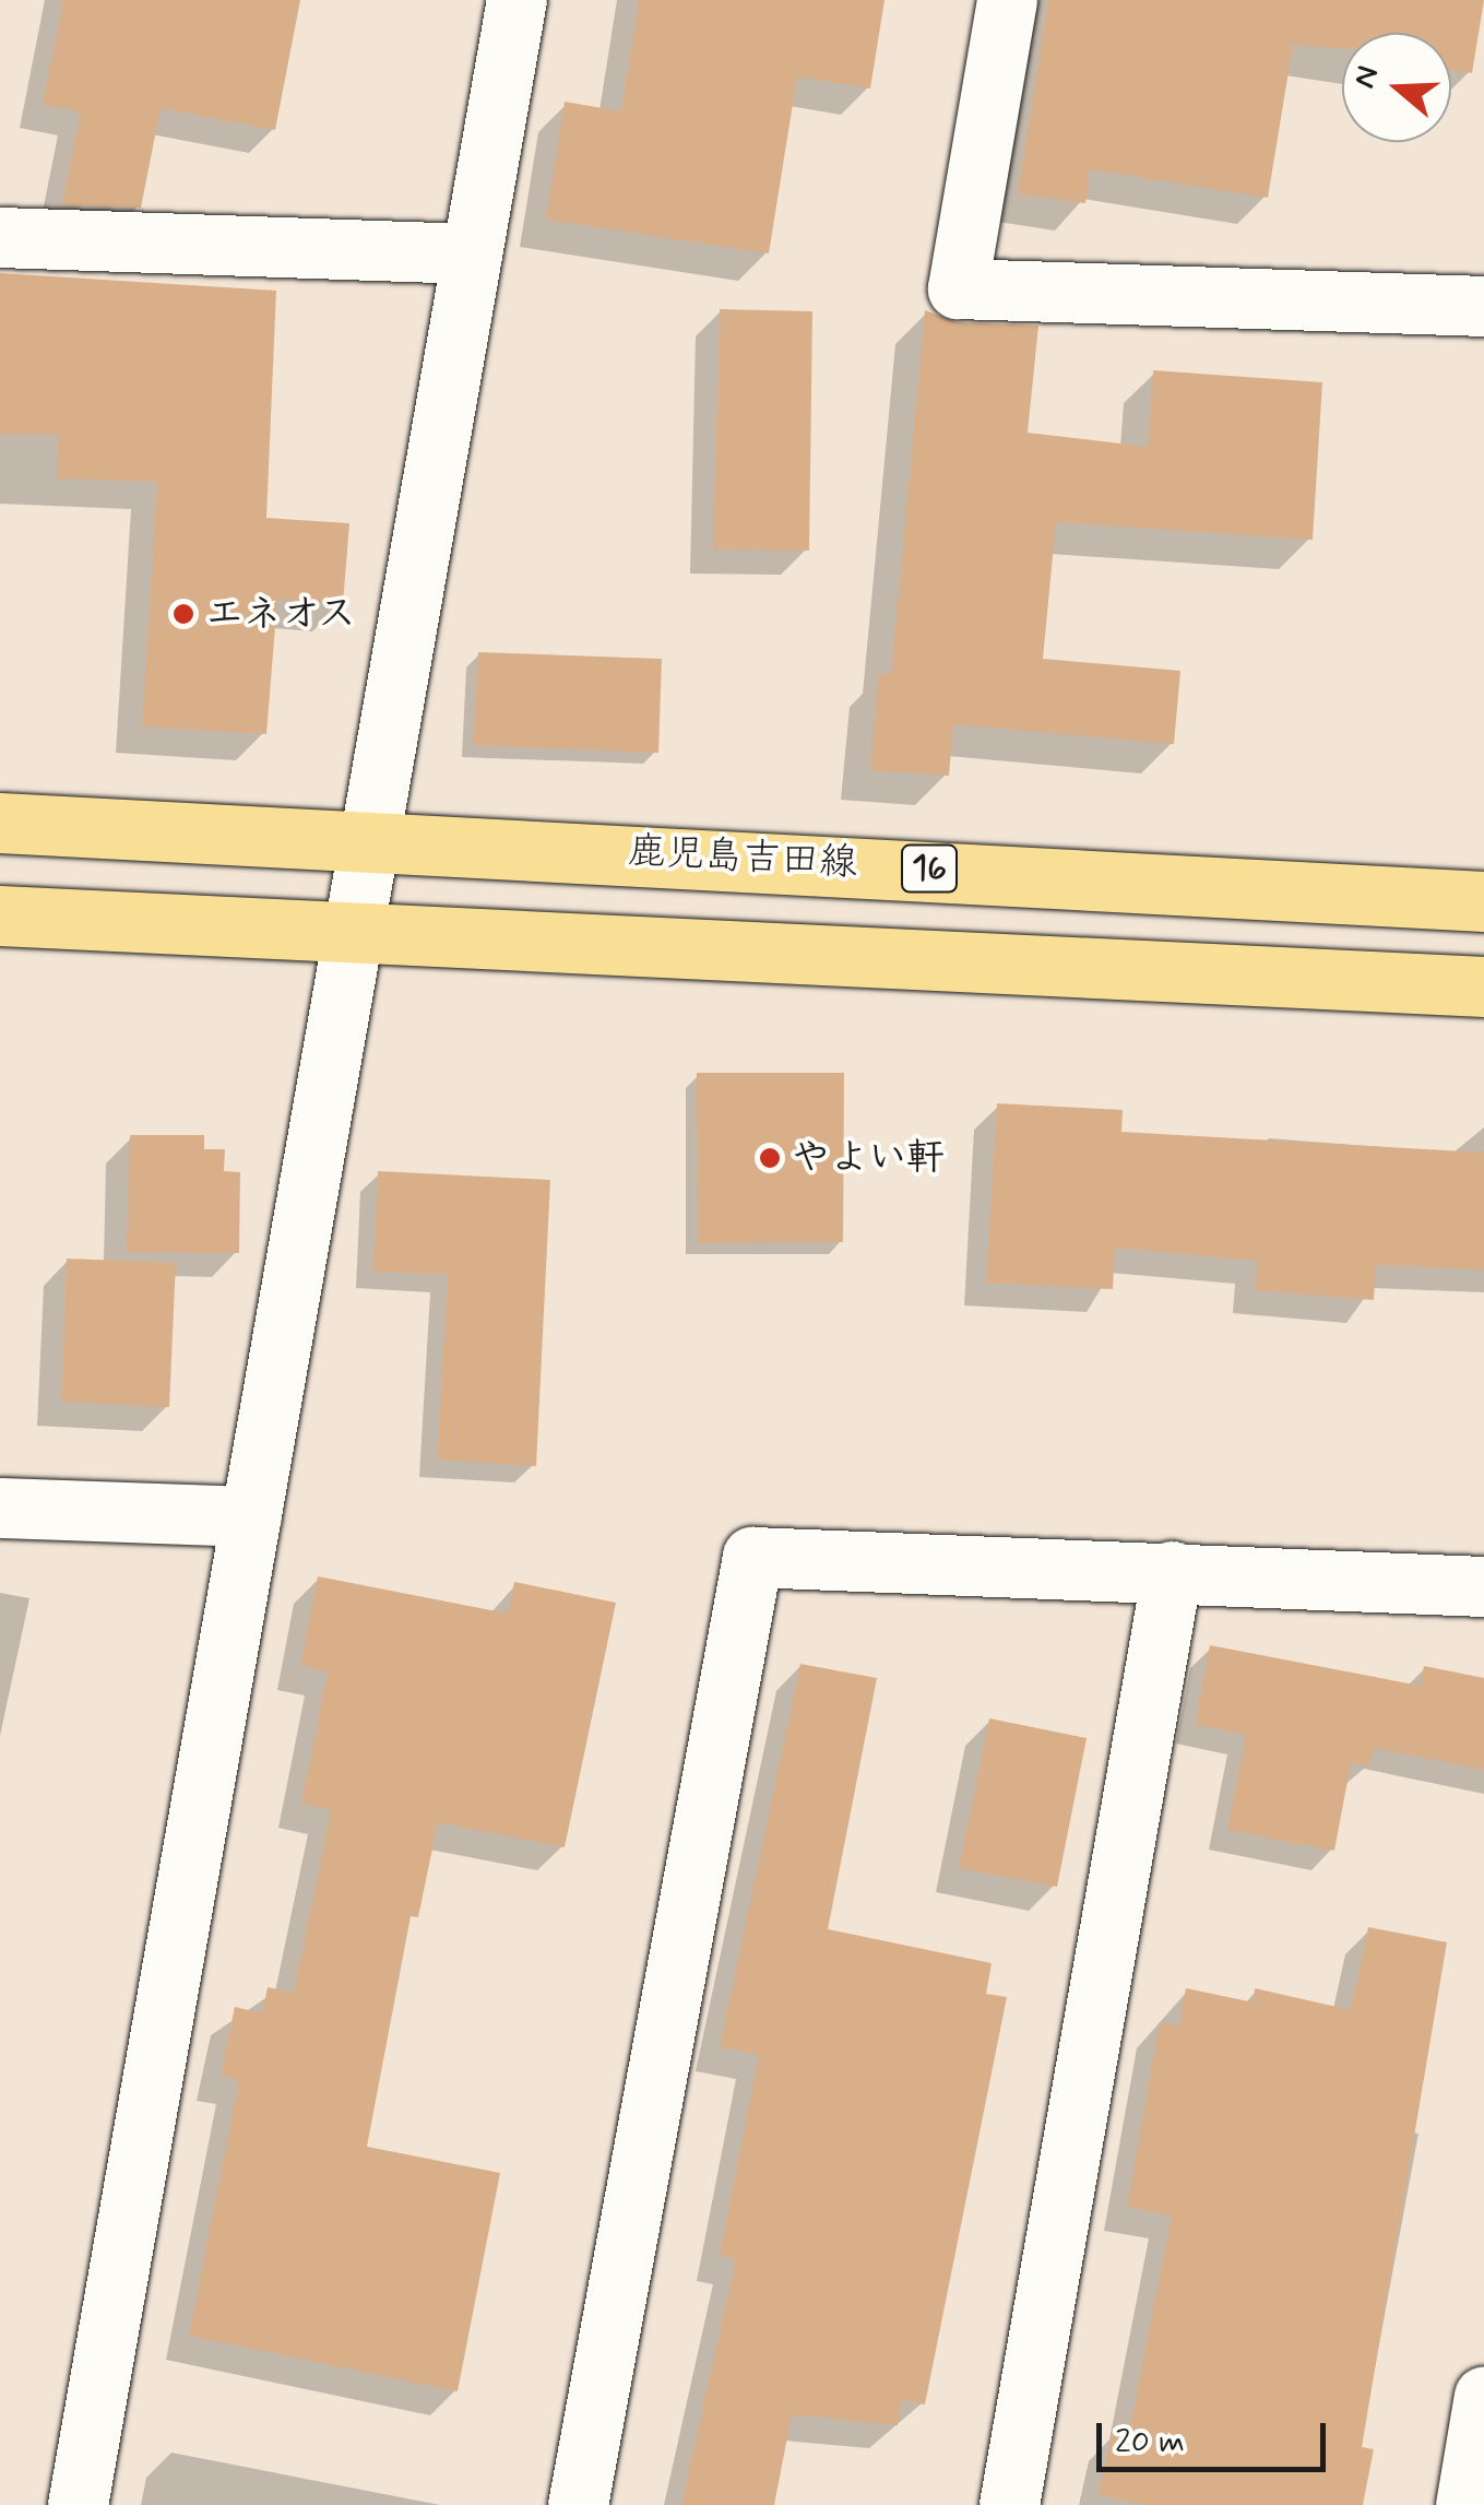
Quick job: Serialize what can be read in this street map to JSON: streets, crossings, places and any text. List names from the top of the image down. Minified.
{"streets":{"main road":["鹿児島吉田線","16"]},"places":["エネオス","やよい軒"],"scale_bar":"20 m","north":"left"}
